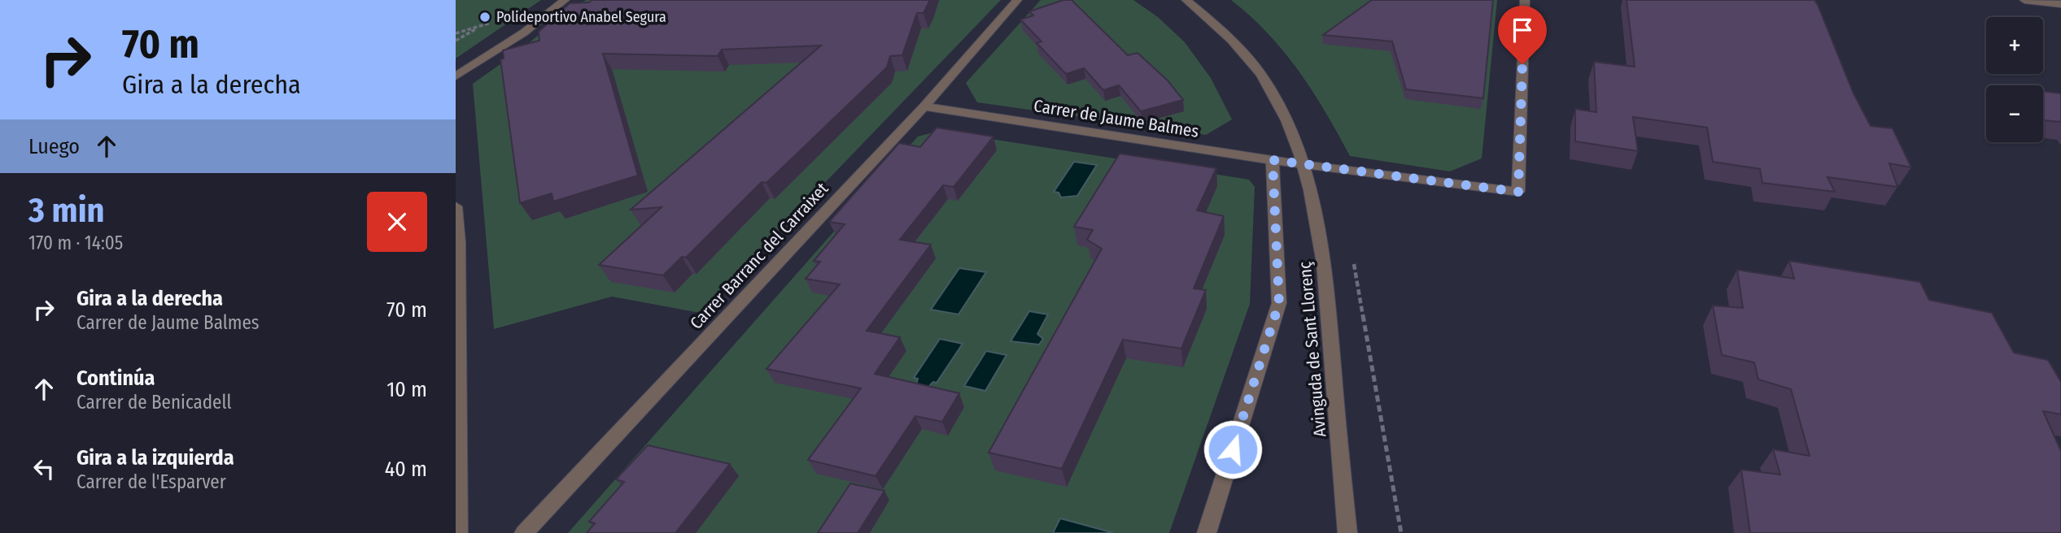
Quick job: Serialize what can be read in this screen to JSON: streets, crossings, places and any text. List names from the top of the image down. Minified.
{"streets":{"street":["Carrer de Jaume Balmes","Carrer Barranc del Carraixet","Avinguda de Sant Llorenç"]},"crossings":[["Carrer de Jaume Balmes","Carrer Barranc del Carraixet"],["Carrer de Jaume Balmes","Avinguda de Sant Llorenç"]],"places":["Polideportivo Anabel Segura"],"page":{"turn":["70 m","Gira a la derecha"],"map_buttons":["+","−"],"then":"Luego","heading":["3 min","170 m · 14:05"],"list":[{"name":"Gira a la derecha","note":"Carrer de Jaume Balmes","value":"70 m"},{"name":"Continúa","note":"Carrer de Benicadell","value":"10 m"},{"name":"Gira a la izquierda","note":"Carrer de l'Esparver","value":"40 m"}]}}
